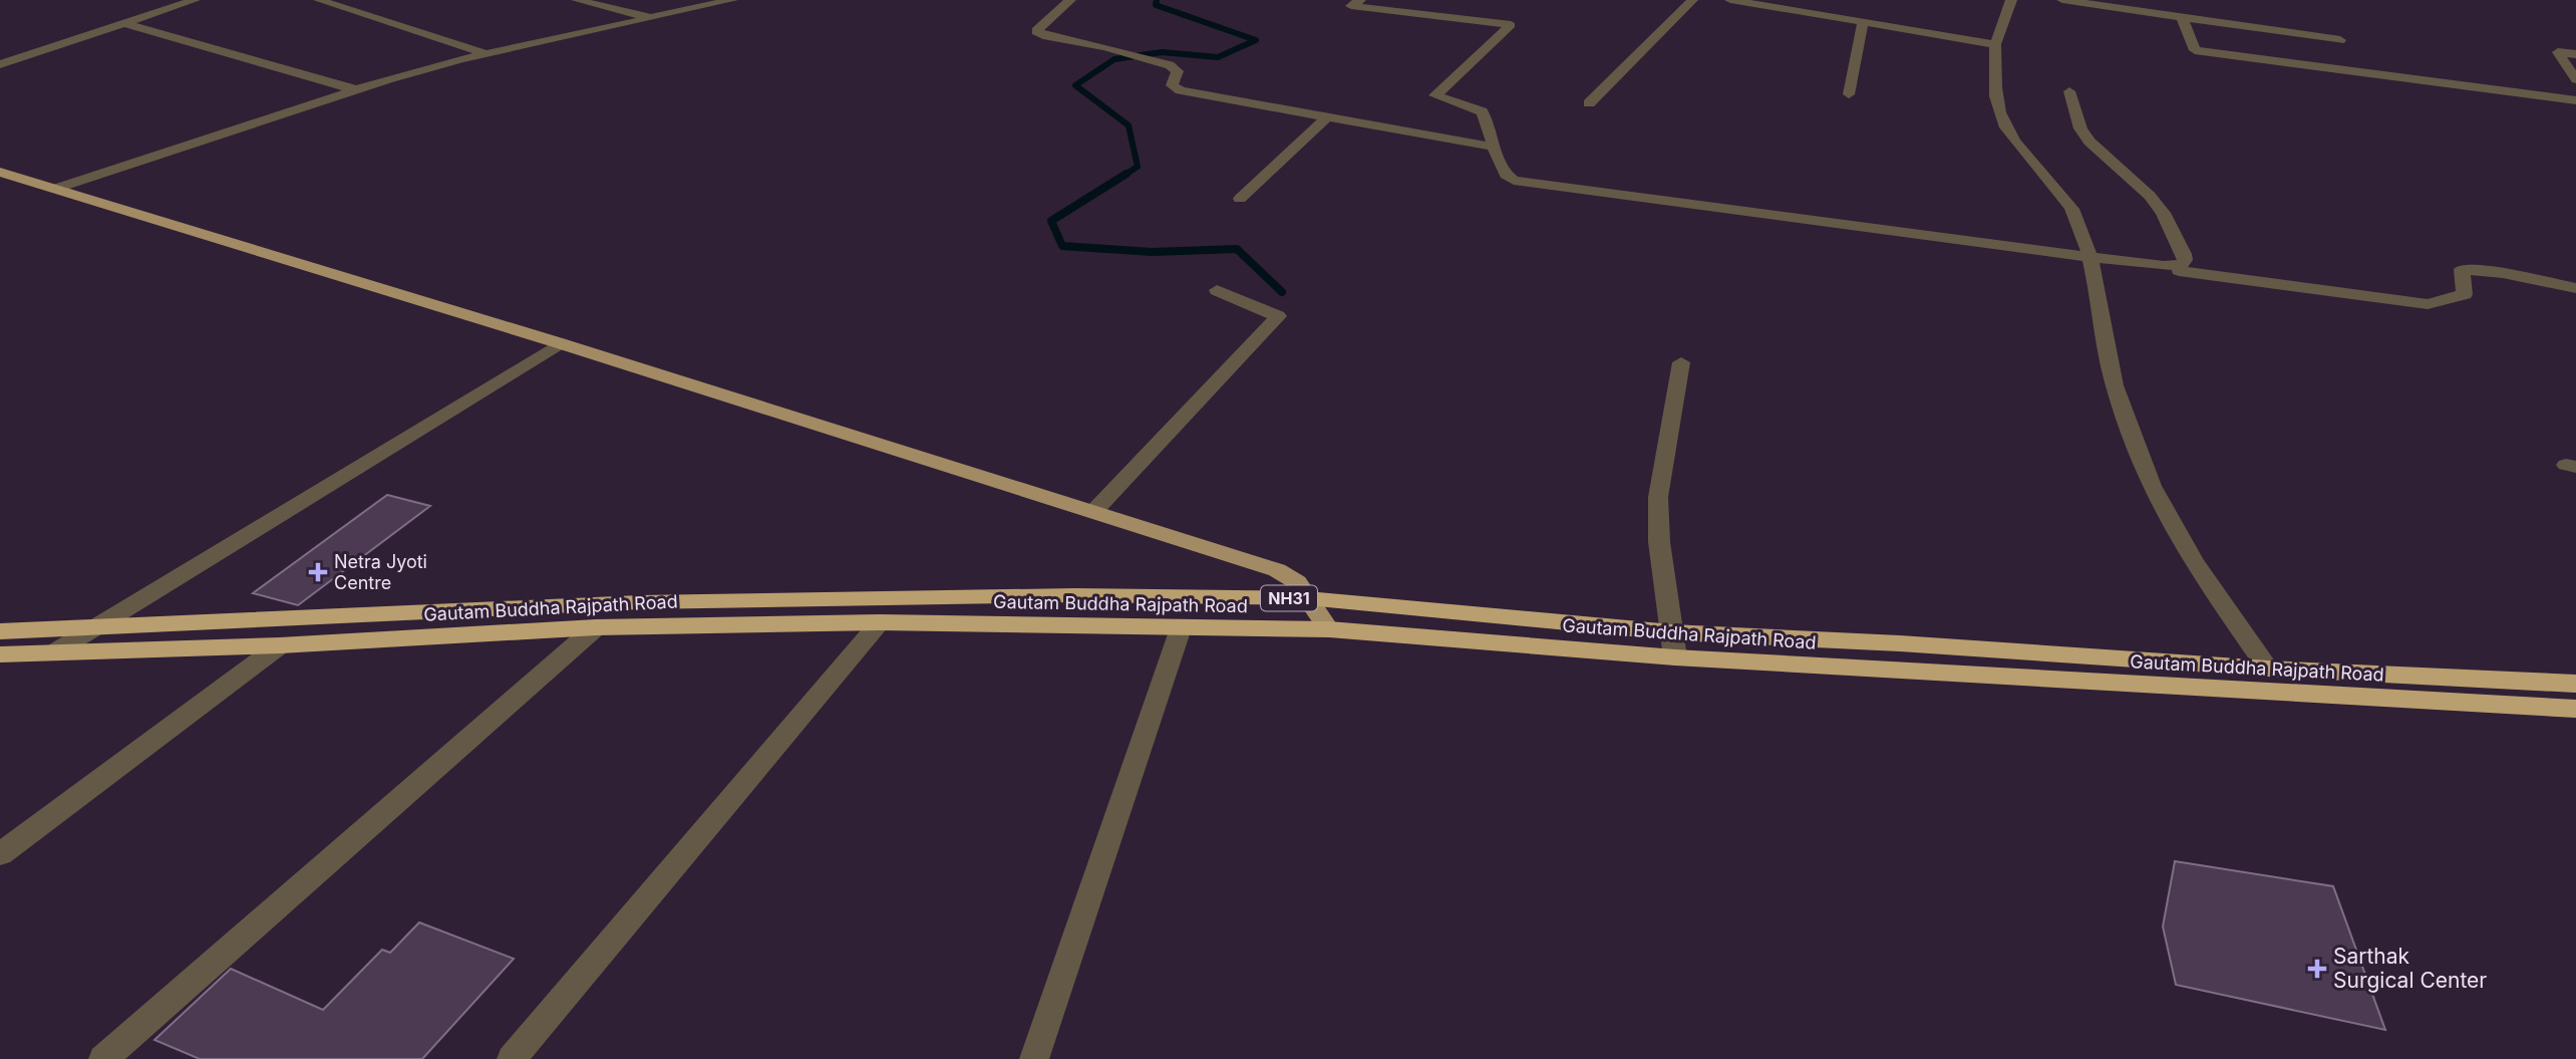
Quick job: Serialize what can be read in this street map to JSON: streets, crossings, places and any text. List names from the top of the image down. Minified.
{"streets":{"highway":["NH31","Gautam Buddha Rajpath Road"]},"places":{"health":["Netra Jyoti Centre","Sarthak Surgical Center"]}}
